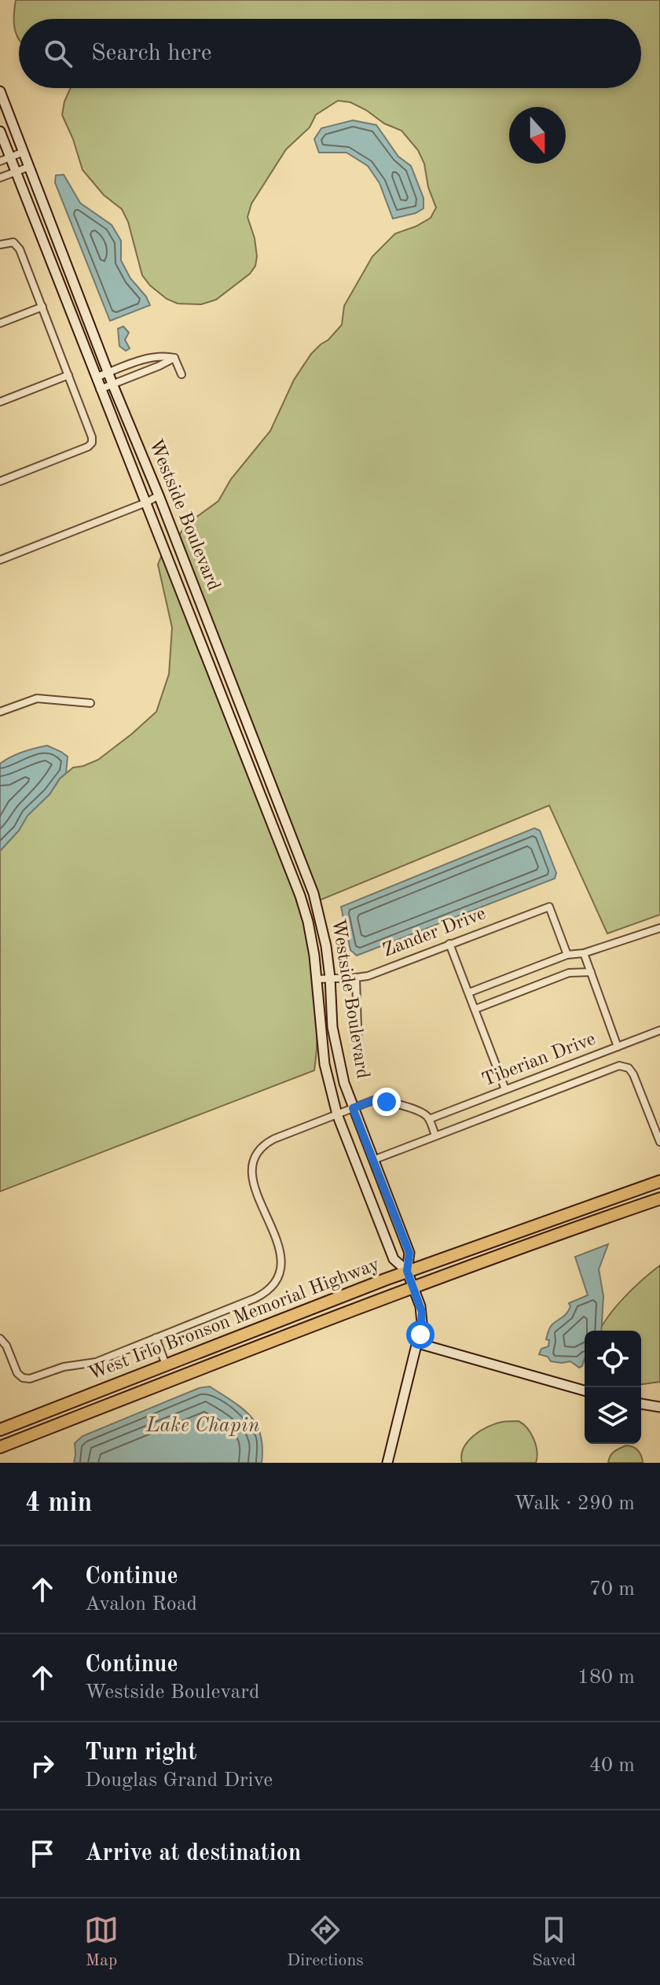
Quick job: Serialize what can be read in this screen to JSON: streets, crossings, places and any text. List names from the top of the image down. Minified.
{"streets":{"highway":["West Irlo Bronson Memorial Highway"],"street":["Westside Boulevard","Zander Drive","Tiberian Drive"]},"crossings":[["Westside Boulevard","Zander Drive"],["Westside Boulevard","West Irlo Bronson Memorial Highway"]],"water":["Lake Chapin"],"north":"bottom","page":{"search":"Search here","heading":["4 min","Walk · 290 m"],"list":[["Continue","Avalon Road","70 m"],["Continue","Westside Boulevard","180 m"],["Turn right","Douglas Grand Drive","40 m"],"Arrive at destination"],"nav":["Map","Directions","Saved"]}}
